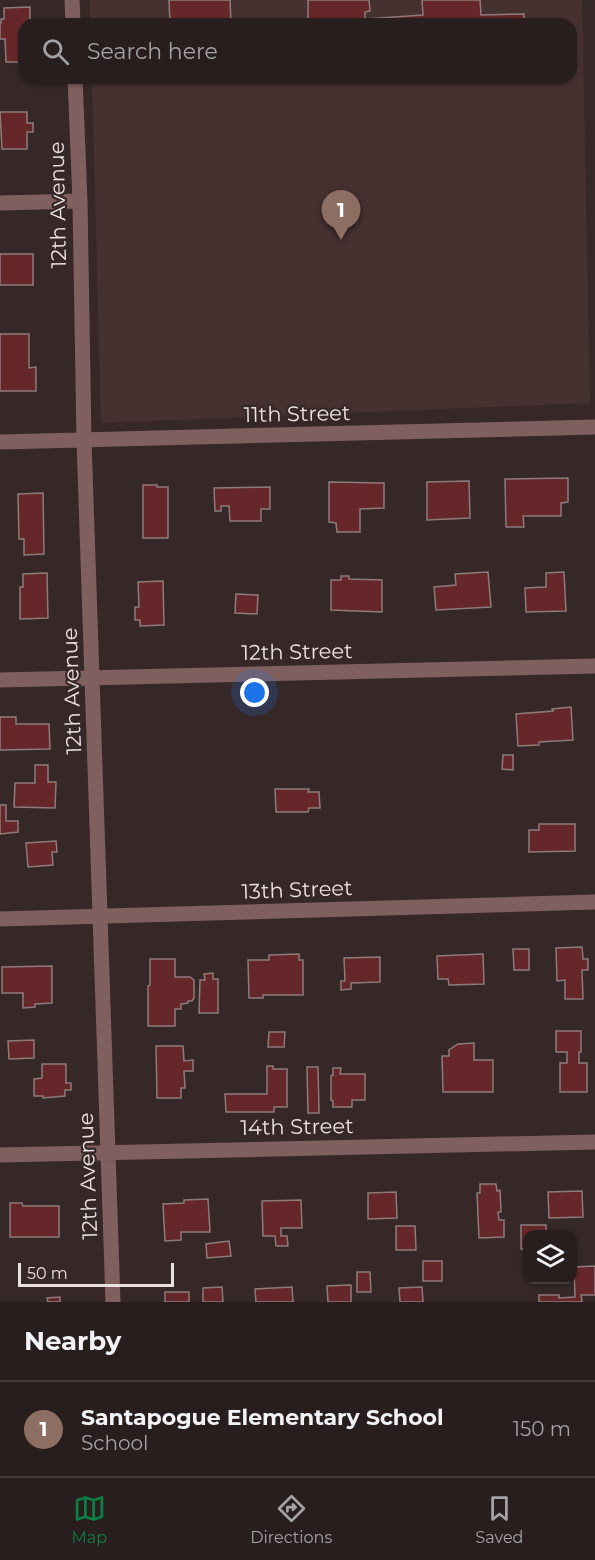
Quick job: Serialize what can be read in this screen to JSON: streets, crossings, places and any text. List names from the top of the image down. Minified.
{"streets":{"street":["12th Avenue","11th Street","12th Street","13th Street","14th Street"]},"crossings":[["12th Avenue","11th Street"],["12th Avenue","12th Street"],["12th Avenue","13th Street"],["12th Avenue","14th Street"]],"scale_bar":"50 m","page":{"search":"Search here","pins":"1","scale":"50 m","heading":"Nearby","list":[{"mark":"1","name":"Santapogue Elementary School","note":"School","value":"150 m"}],"nav":["Map","Directions","Saved"]}}
